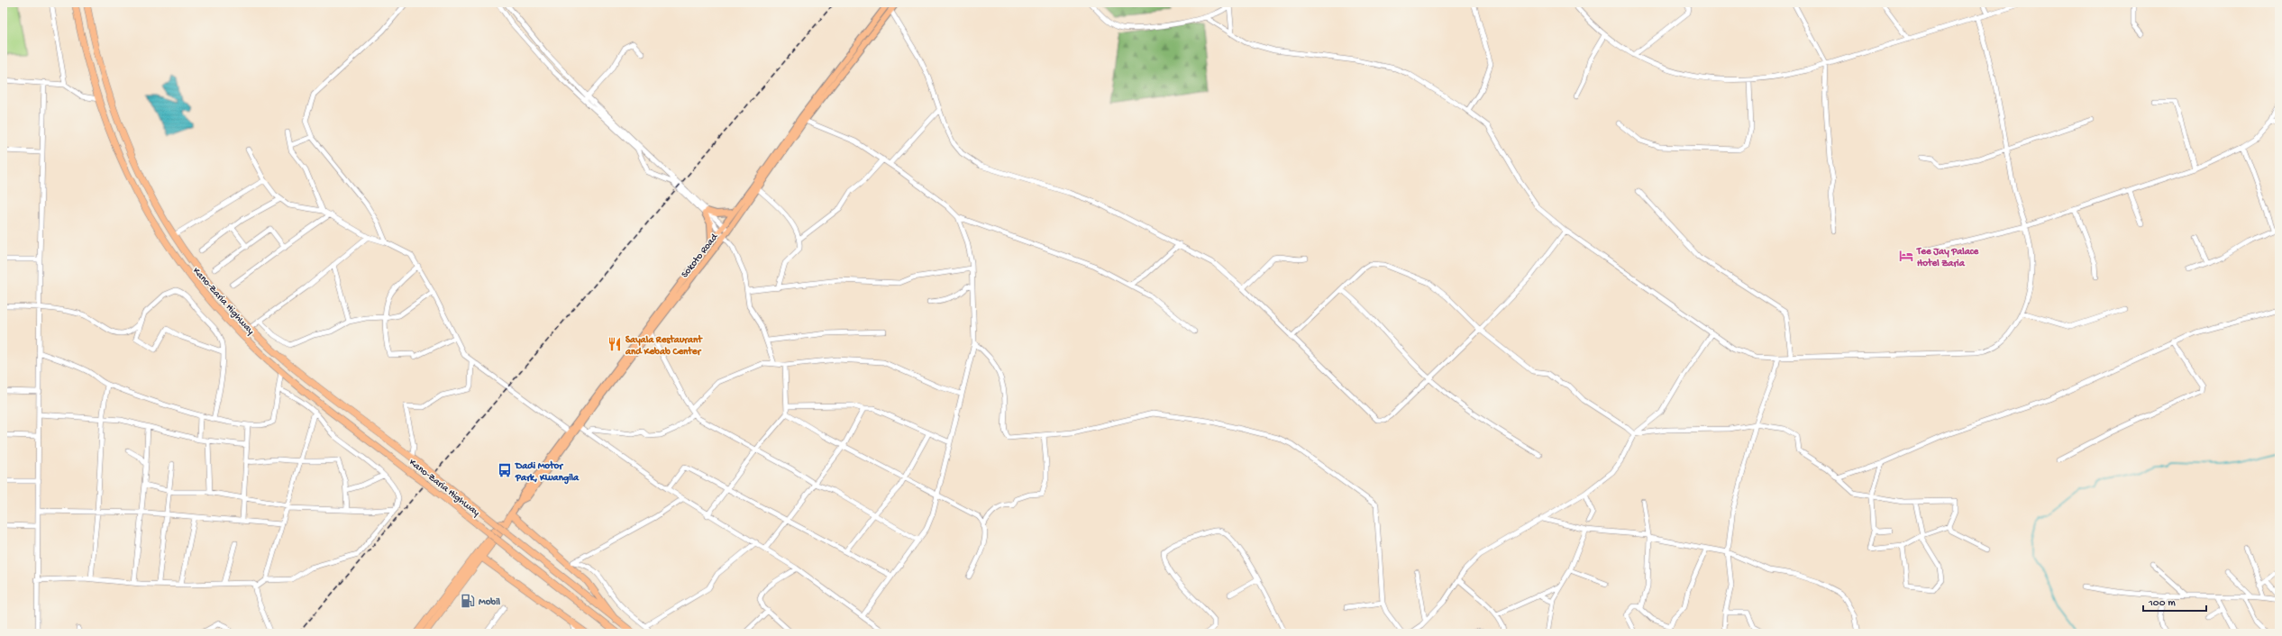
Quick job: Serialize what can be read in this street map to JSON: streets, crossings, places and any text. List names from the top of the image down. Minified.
{"streets":{"highway":["Kano-Zaria Highway"],"main road":["Sokoto Road"]},"places":{"hotel":["Tee Jay Palace Hotel Zaria"],"restaurant":["Sayala Restaurant and Kebab Center"],"bus stop":["Dadi Motor Park, Kwangila"],"fuel station":["Mobil"]},"scale_bar":"100 m"}
